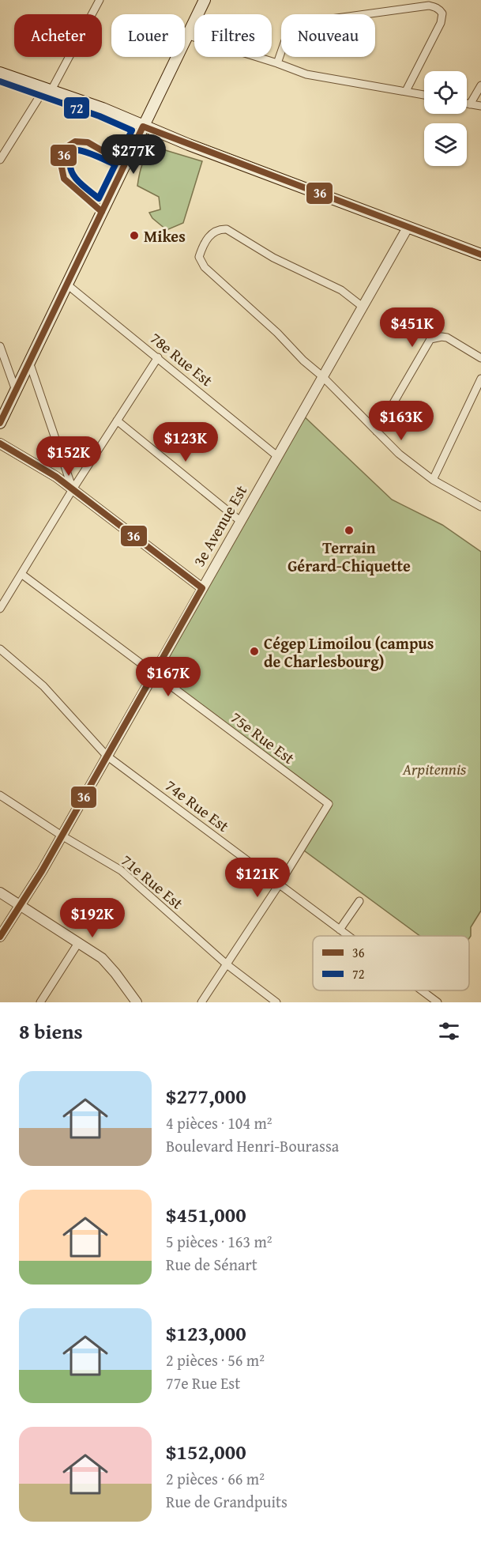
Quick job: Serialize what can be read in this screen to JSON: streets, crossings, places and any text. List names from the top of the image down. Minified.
{"streets":{"street":["78e Rue Est","3e Avenue Est","75e Rue Est","74e Rue Est","71e Rue Est"]},"crossings":[["78e Rue Est","3e Avenue Est"],["3e Avenue Est","75e Rue Est"],["3e Avenue Est","74e Rue Est"],["3e Avenue Est","71e Rue Est"],["75e Rue Est","74e Rue Est"]],"parks":["Arpitennis"],"places":["Mikes","Terrain Gérard-Chiquette","Cégep Limoilou (campus de Charlesbourg)"],"lines":["transit line 72","transit line 36"],"legend":["36","72"],"page":{"chip":["Acheter","Louer","Filtres","Nouveau"],"price":["$277K","$451K","$163K","$123K","$152K","$167K","$121K","$192K"],"heading":"8 biens","list":[{"name":"$277,000","note":"4 pièces · 104 m² · Boulevard Henri-Bourassa"},{"name":"$451,000","note":"5 pièces · 163 m² · Rue de Sénart"},{"name":"$123,000","note":"2 pièces · 56 m² · 77e Rue Est"},{"name":"$152,000","note":"2 pièces · 66 m² · Rue de Grandpuits"}]}}
